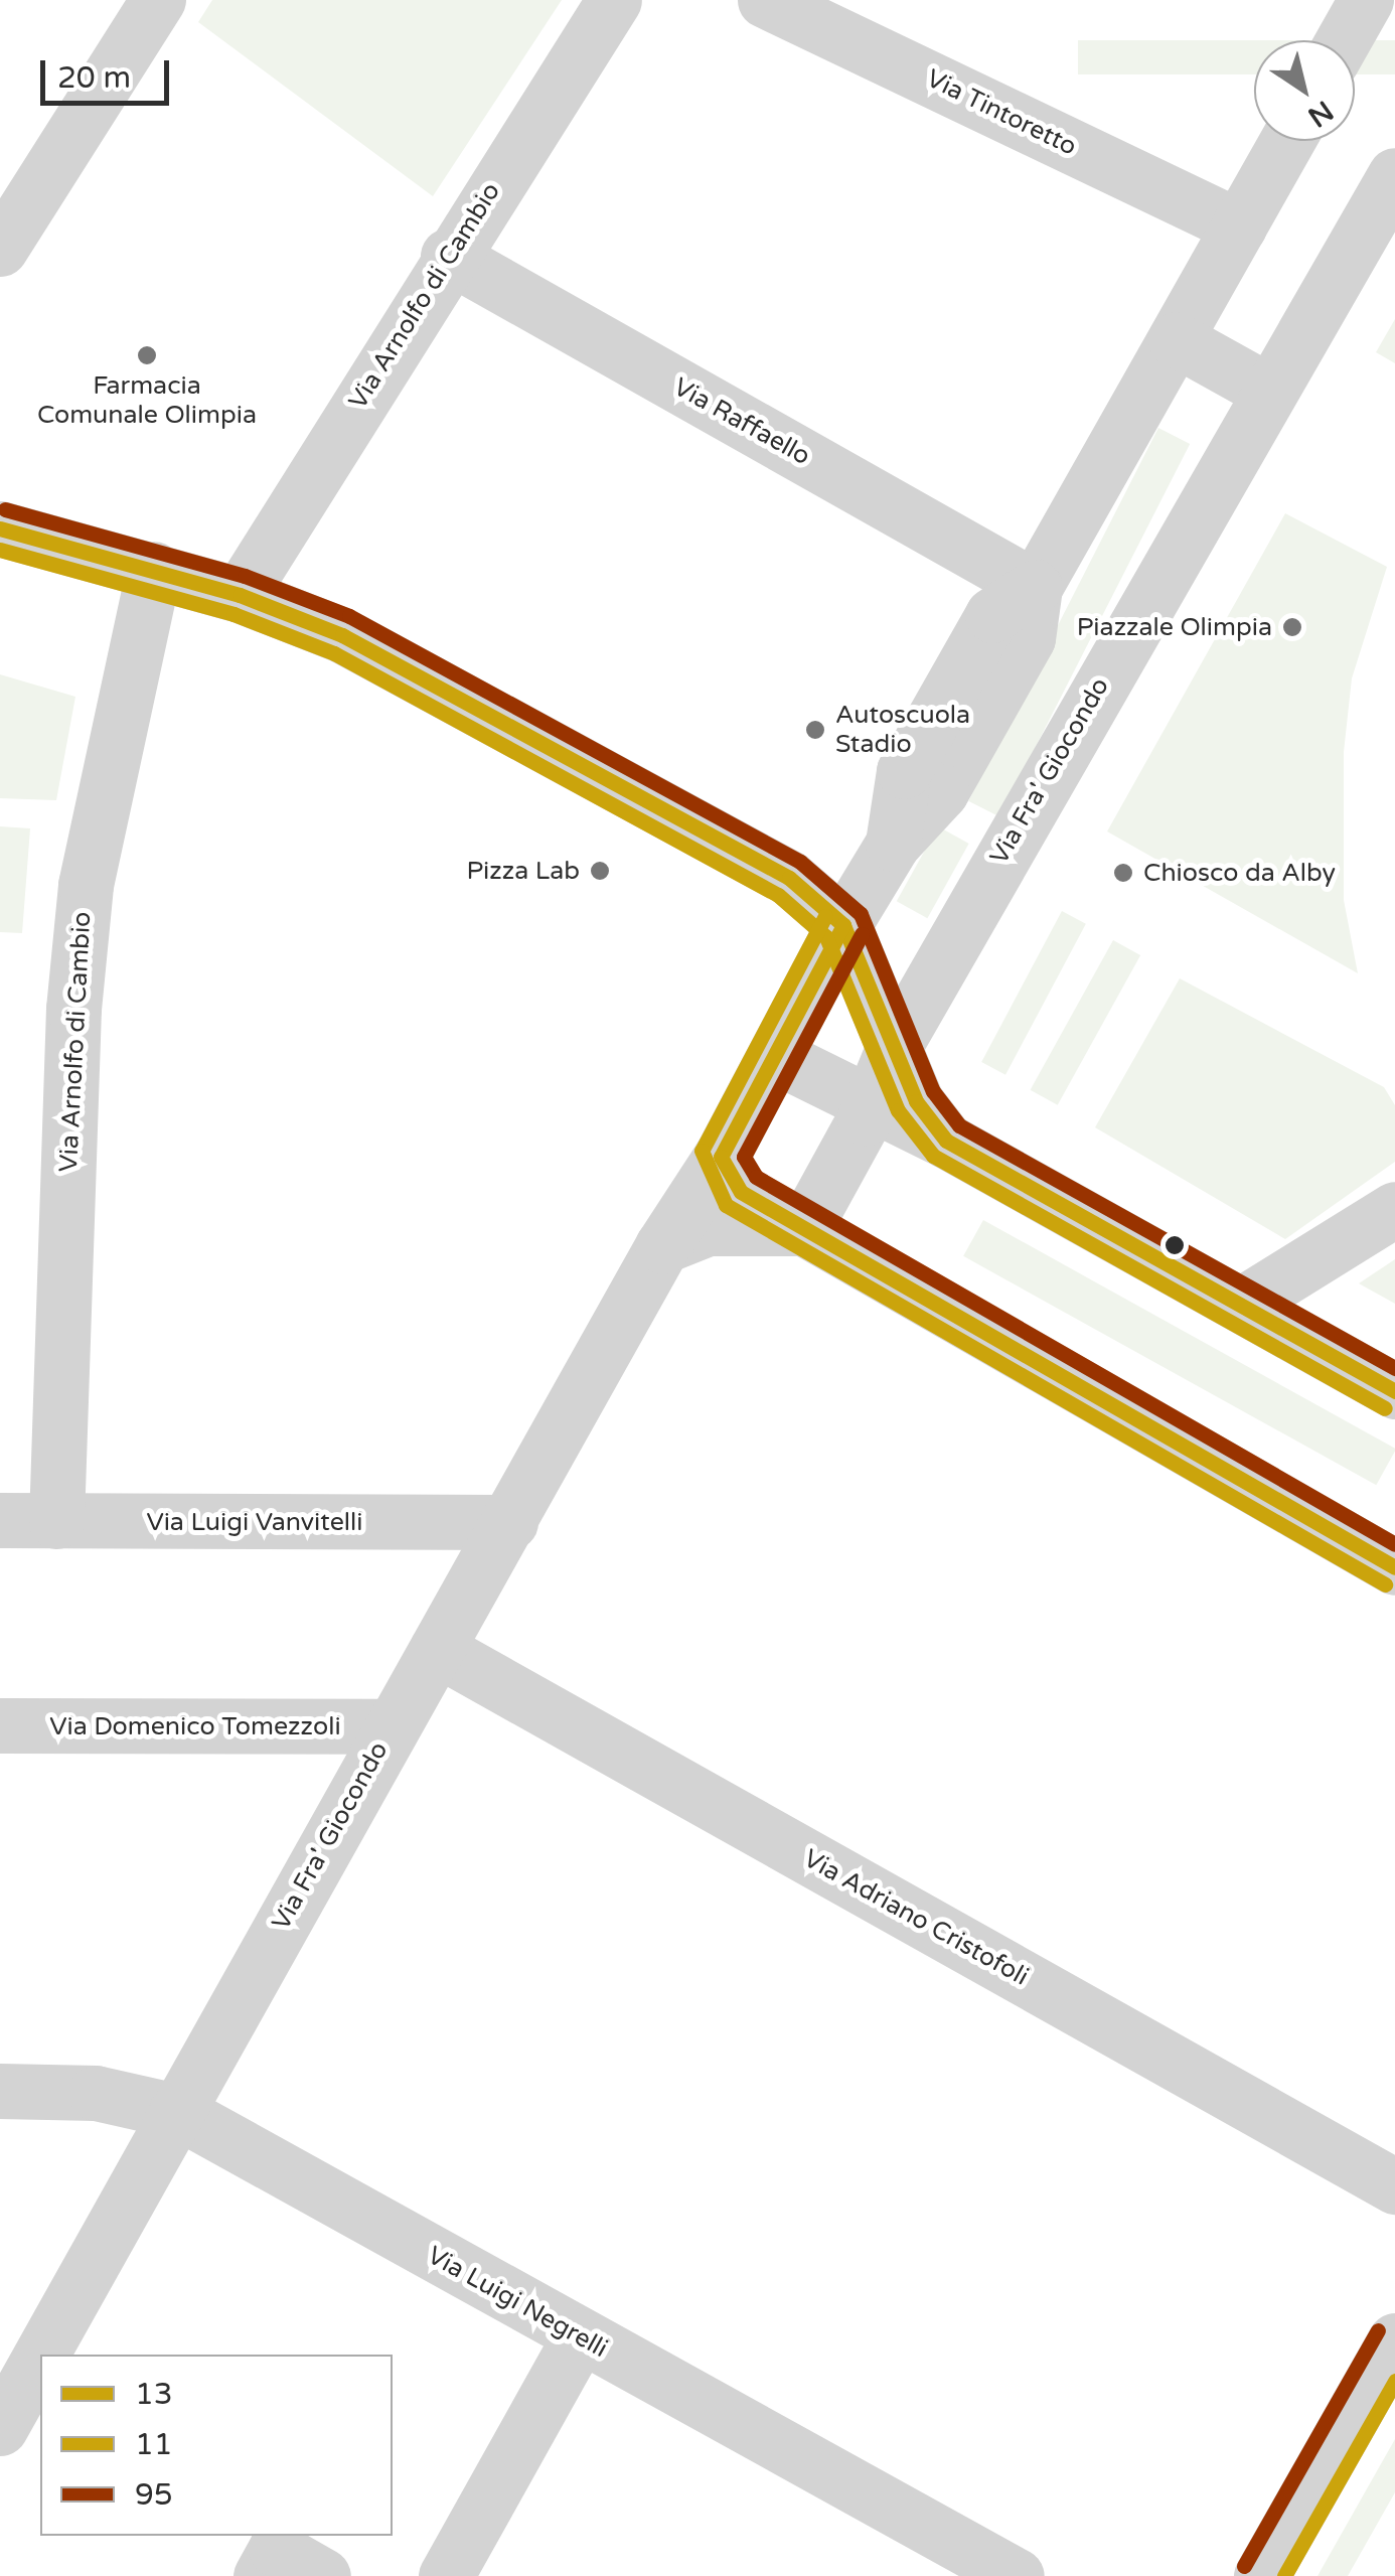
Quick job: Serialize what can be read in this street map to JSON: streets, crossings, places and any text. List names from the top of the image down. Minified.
{"streets":{"street":["Via Tintoretto","Via Arnolfo di Cambio","Via Raffaello","Via Fra' Giocondo","Via Luigi Vanvitelli","Via Domenico Tomezzoli","Via Adriano Cristofoli","Via Luigi Negrelli"]},"crossings":[["Via Arnolfo di Cambio","Via Raffaello"],["Via Arnolfo di Cambio","Via Luigi Vanvitelli"],["Via Fra' Giocondo","Via Luigi Vanvitelli"],["Via Fra' Giocondo","Via Domenico Tomezzoli"],["Via Fra' Giocondo","Via Adriano Cristofoli"],["Via Fra' Giocondo","Via Luigi Negrelli"]],"places":["Farmacia Comunale Olimpia","Piazzale Olimpia","Autoscuola Stadio","Pizza Lab","Chiosco da Alby"],"lines":["transit line 95","transit line 13","transit line 11"],"legend":["13","11","95"],"scale_bar":"20 m","north":"bottom right"}
